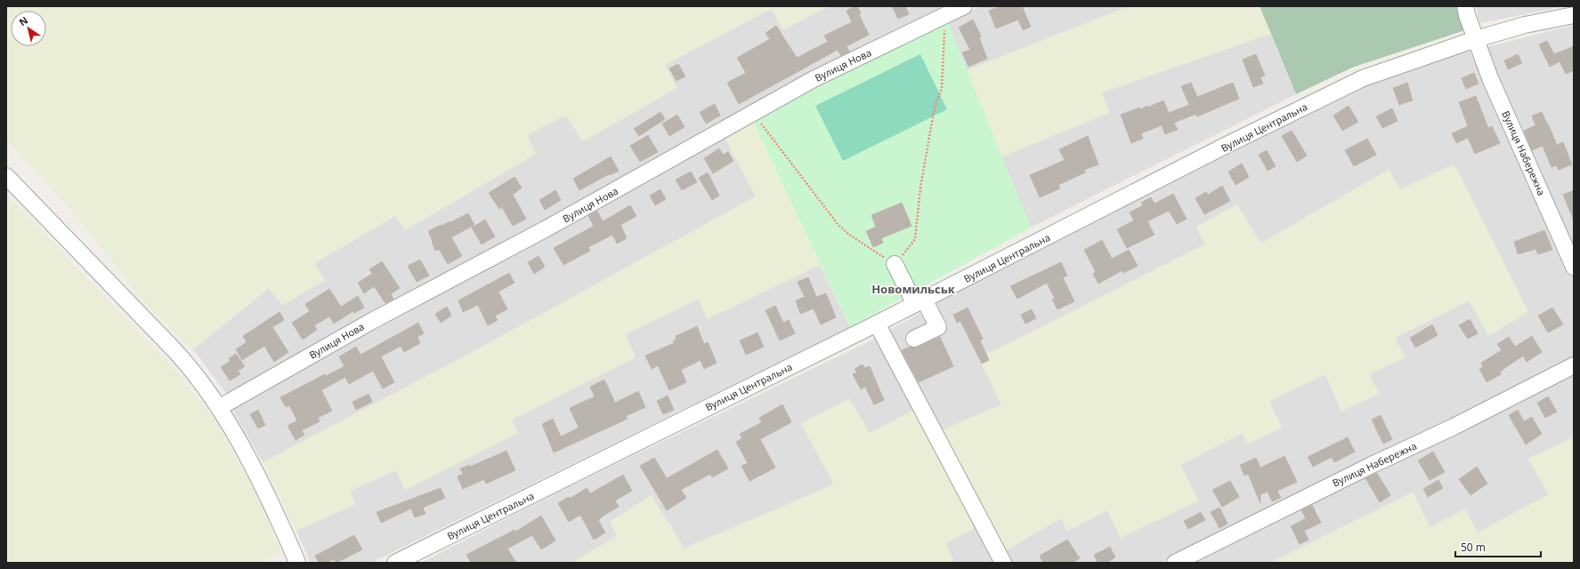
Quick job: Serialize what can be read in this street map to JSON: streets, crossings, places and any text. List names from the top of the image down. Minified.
{"streets":{"street":["Вулиця Нова","Вулиця Центральна","Вулиця Набережна"]},"crossings":[["Вулиця Центральна","Вулиця Набережна"]],"districts":["Новомильськ"],"scale_bar":"50 m","north":"top left"}
